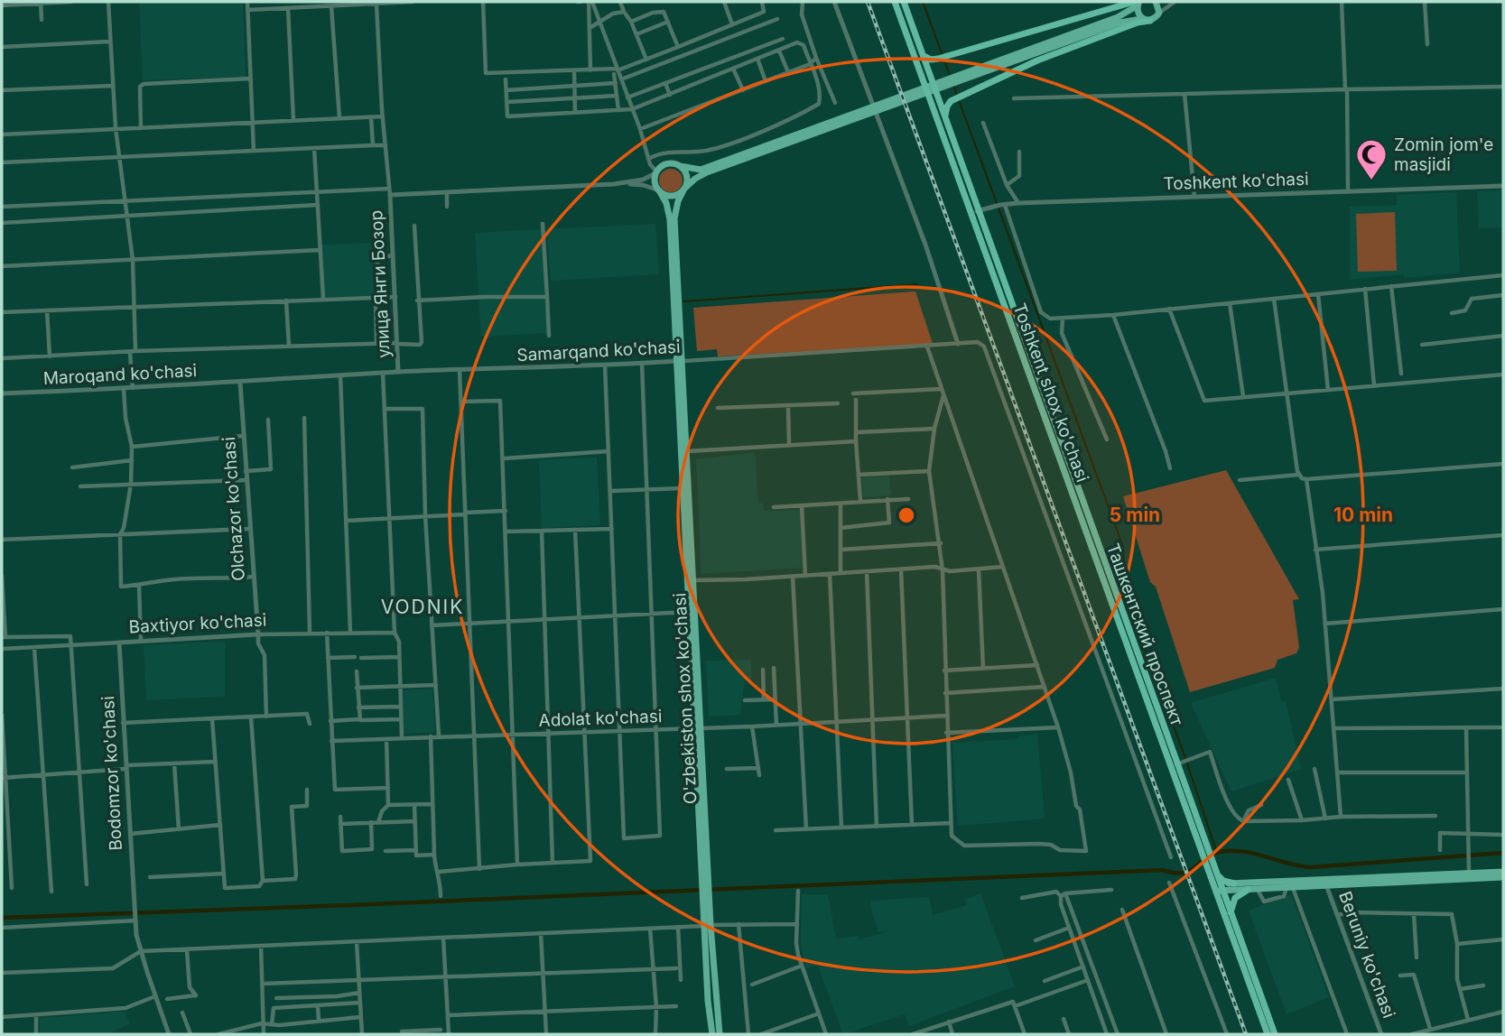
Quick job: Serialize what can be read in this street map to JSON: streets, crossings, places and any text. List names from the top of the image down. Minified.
{"streets":{"highway":["Toshkent shox ko'chasi","Ташкентский проспект"],"main road":["O'zbekiston shox ko'chasi"],"street":["Toshkent ko'chasi","улица Янги Бозор","Samarqand ko'chasi","Maroqand ko'chasi","Olchazor ko'chasi","Baxtiyor ko'chasi","Adolat ko'chasi","Bodomzor ko'chasi","Beruniy ko'chasi"]},"crossings":[["Toshkent ko'chasi","Toshkent shox ko'chasi"],["Toshkent ko'chasi","Ташкентский проспект"],["улица Янги Бозор","Samarqand ko'chasi"],["Samarqand ko'chasi","Maroqand ko'chasi"],["Samarqand ko'chasi","Olchazor ko'chasi"],["Samarqand ko'chasi","O'zbekiston shox ko'chasi"],["Maroqand ko'chasi","Olchazor ko'chasi"],["Toshkent shox ko'chasi","Ташкентский проспект"],["Olchazor ko'chasi","Baxtiyor ko'chasi"],["Baxtiyor ko'chasi","Bodomzor ko'chasi"],["O'zbekiston shox ko'chasi","Adolat ko'chasi"]],"districts":["VODNIK"],"places":{"mosque":["Zomin jom'e masjidi"]},"rings":["5 min","10 min"]}
